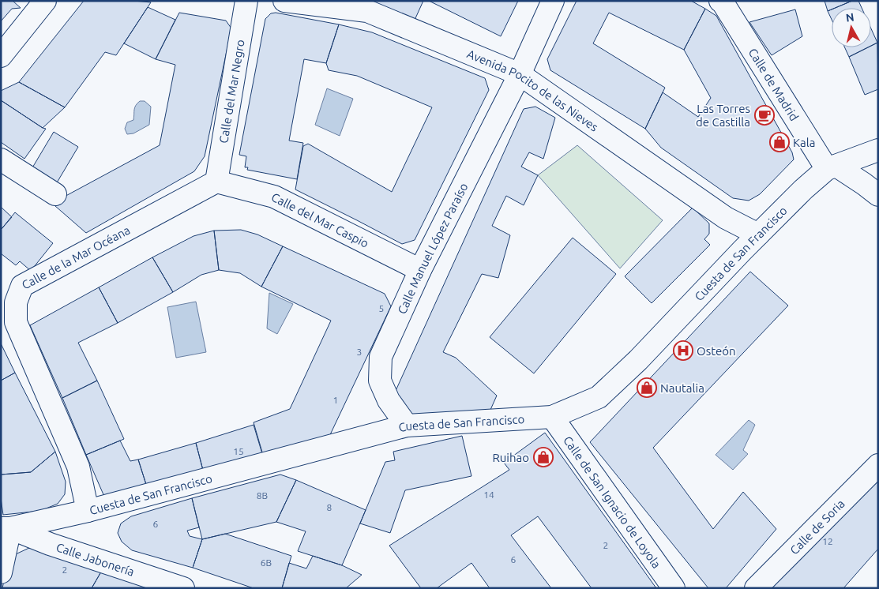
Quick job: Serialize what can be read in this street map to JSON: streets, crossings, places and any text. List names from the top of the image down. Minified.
{"streets":{"street":["Calle de Madrid","Calle del Mar Negro","Avenida Pocito de las Nieves","Calle del Mar Caspio","Calle Manuel López Paraíso","Cuesta de San Francisco","Calle de la Mar Océana","Calle de San Ignacio de Loyola","Calle de Soria","Calle Jabonería"]},"crossings":[["Calle de Madrid","Cuesta de San Francisco"],["Calle del Mar Negro","Calle del Mar Caspio"],["Calle del Mar Negro","Calle de la Mar Océana"],["Avenida Pocito de las Nieves","Calle Manuel López Paraíso"],["Avenida Pocito de las Nieves","Cuesta de San Francisco"],["Calle del Mar Caspio","Calle Manuel López Paraíso"],["Calle del Mar Caspio","Calle de la Mar Océana"],["Calle Manuel López Paraíso","Cuesta de San Francisco"],["Cuesta de San Francisco","Calle de la Mar Océana"],["Cuesta de San Francisco","Calle de San Ignacio de Loyola"],["Cuesta de San Francisco","Calle Jabonería"]],"places":{"cafe":["Las Torres de Castilla"],"shop":["Kala","Nautalia","Ruihao"],"hospital":["Osteón"]},"house_numbers":["5","3","1","15","14","8B","8","6","12","2","6","6B","2"],"north":"top"}
